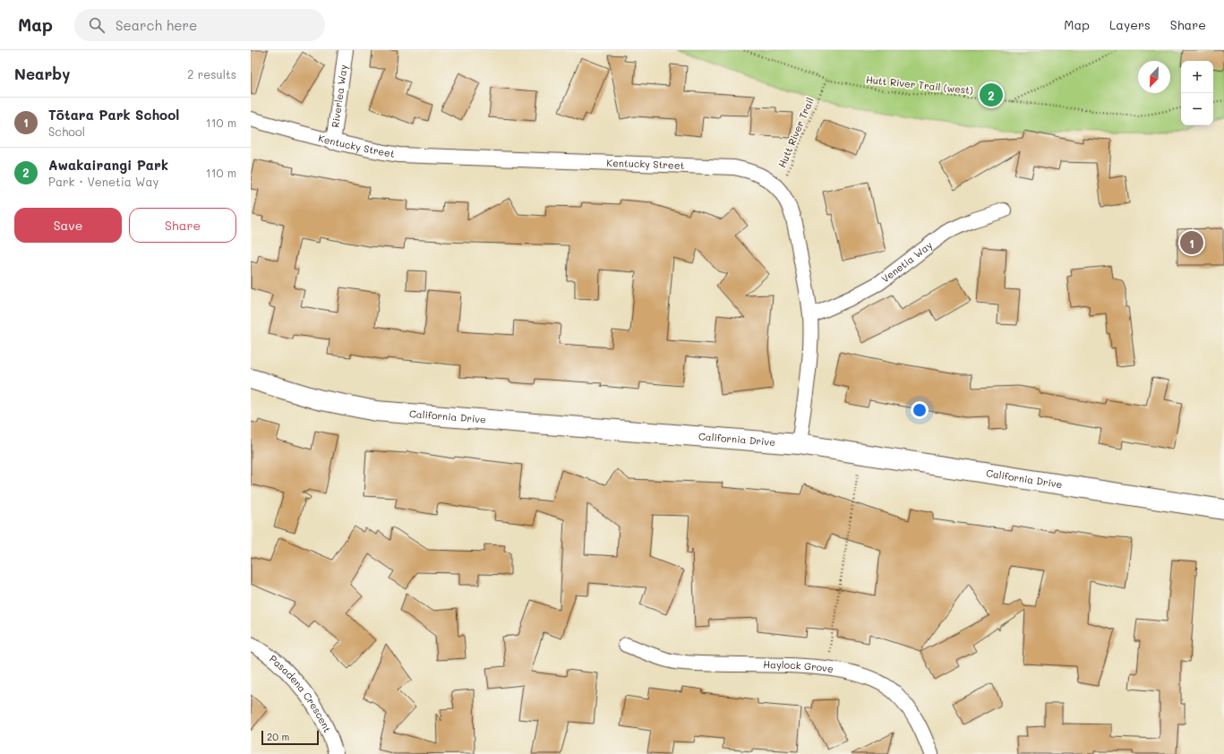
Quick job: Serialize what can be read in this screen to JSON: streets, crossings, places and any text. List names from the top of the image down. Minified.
{"streets":{"street":["Riverlea Way","Kentucky Street","Venetia Way","California Drive","Haylock Grove","Pasadena Crescent"],"path":["Hutt River Trail (west)","Hutt River Trail"]},"crossings":[["Hutt River Trail (west)","Hutt River Trail"],["Riverlea Way","Kentucky Street"],["Hutt River Trail","Kentucky Street"],["Kentucky Street","Venetia Way"],["Kentucky Street","California Drive"]],"scale_bar":"20 m","north":"bottom left","page":{"header":"Map","search":"Search here","nav":["Map","Layers","Share"],"heading":["Nearby","2 results"],"map_buttons":["+","−"],"pins":["2","1"],"list":[{"mark":"1","name":"Tōtara Park School","note":"School","value":"110 m"},{"mark":"2","name":"Awakairangi Park","note":"Park · Venetia Way","value":"110 m"}],"buttons":["Save","Share"],"scale":"20 m"}}
